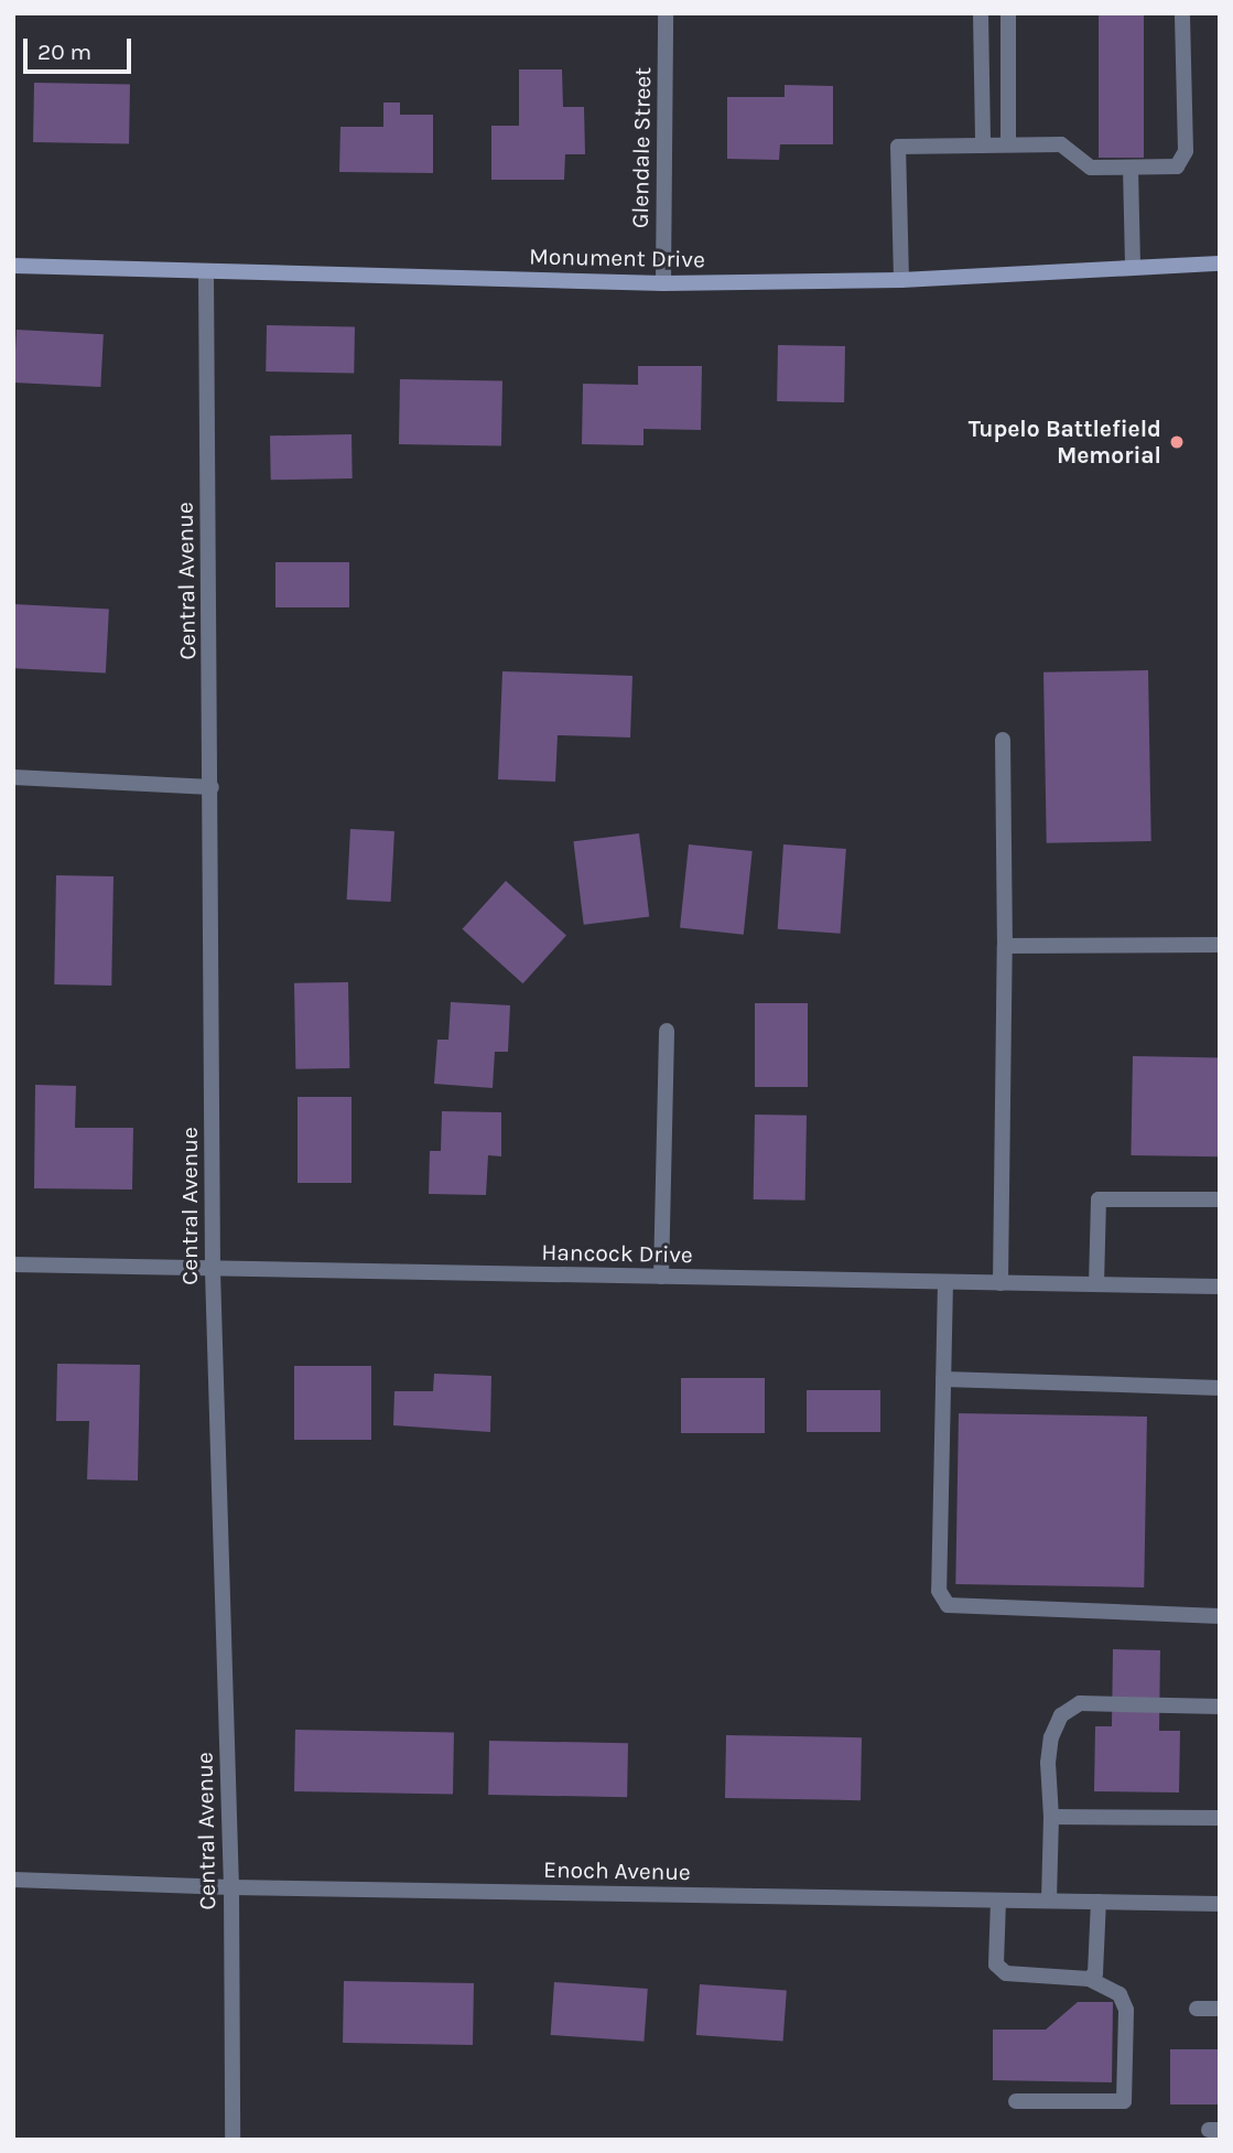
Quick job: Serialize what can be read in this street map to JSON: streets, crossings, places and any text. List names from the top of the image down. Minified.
{"streets":{"street":["Glendale Street","Monument Drive","Central Avenue","Hancock Drive","Enoch Avenue"]},"crossings":[["Glendale Street","Monument Drive"],["Monument Drive","Central Avenue"],["Central Avenue","Hancock Drive"],["Central Avenue","Enoch Avenue"]],"places":["Tupelo Battlefield Memorial"],"scale_bar":"20 m"}
